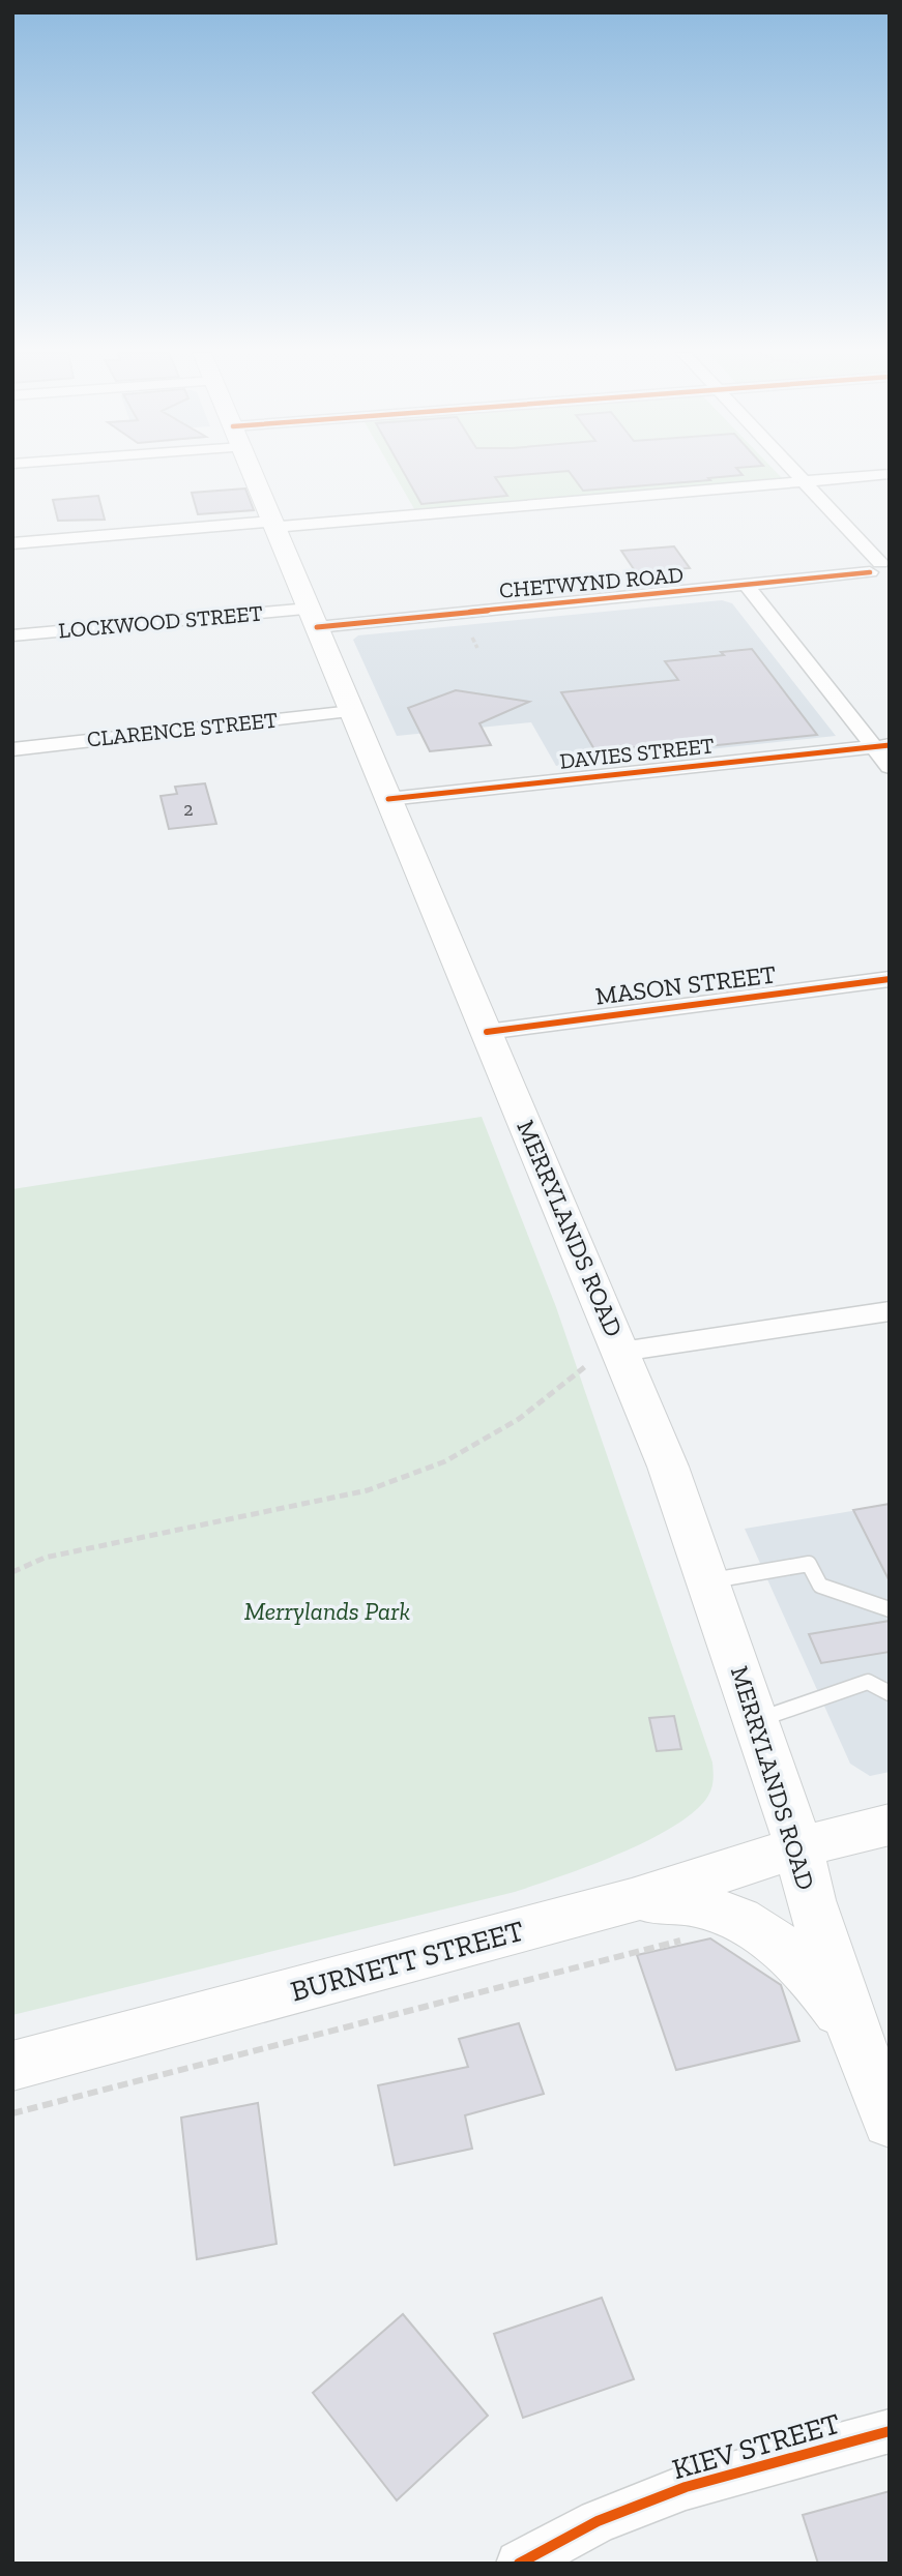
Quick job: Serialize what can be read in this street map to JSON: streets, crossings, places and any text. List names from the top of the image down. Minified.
{"streets":{"main road":["MERRYLANDS ROAD","BURNETT STREET"],"street":["CHETWYND ROAD","LOCKWOOD STREET","CLARENCE STREET","DAVIES STREET","MASON STREET","KIEV STREET"]},"crossings":[["CHETWYND ROAD","LOCKWOOD STREET"],["CHETWYND ROAD","MERRYLANDS ROAD"],["LOCKWOOD STREET","MERRYLANDS ROAD"],["CLARENCE STREET","MERRYLANDS ROAD"],["DAVIES STREET","MERRYLANDS ROAD"],["MASON STREET","MERRYLANDS ROAD"],["MERRYLANDS ROAD","BURNETT STREET"]],"parks":["Merrylands Park"],"house_numbers":["2"]}
